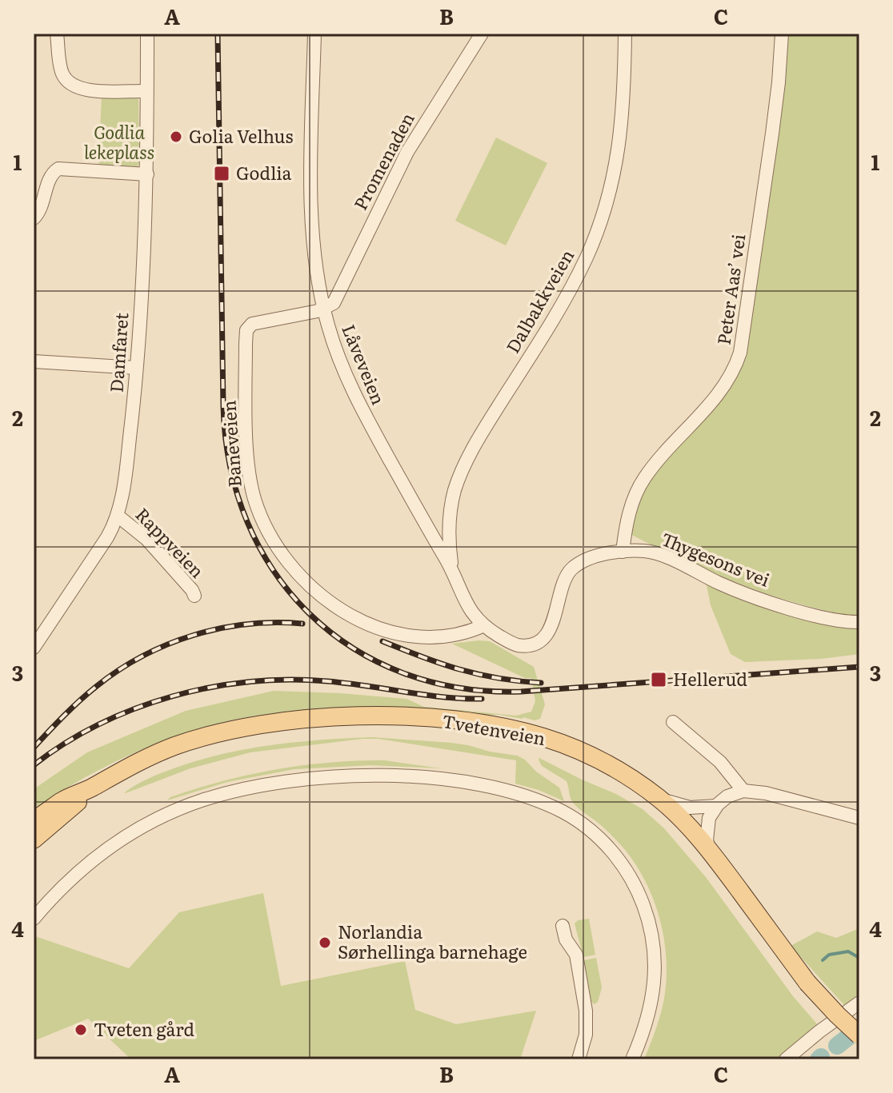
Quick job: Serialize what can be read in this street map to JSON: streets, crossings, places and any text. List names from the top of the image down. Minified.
{"streets":{"main road":["Tvetenveien"],"street":["Promenaden","Peter Aas’ vei","Dalbakkveien","Damfaret","Låveveien","Baneveien","Rappveien","Thygesons vei"]},"crossings":[["Promenaden","Låveveien"],["Promenaden","Baneveien"],["Peter Aas’ vei","Thygesons vei"],["Dalbakkveien","Låveveien"],["Damfaret","Rappveien"],["Låveveien","Baneveien"],["Låveveien","Thygesons vei"]],"parks":["Godlia lekeplass"],"places":{"other":["Golia Velhus","Norlandia Sørhellinga barnehage","Tveten gård"],"transit":["Godlia","Hellerud"]},"grid":{"columns":["A","B","C"],"rows":["1","2","3","4"]}}
